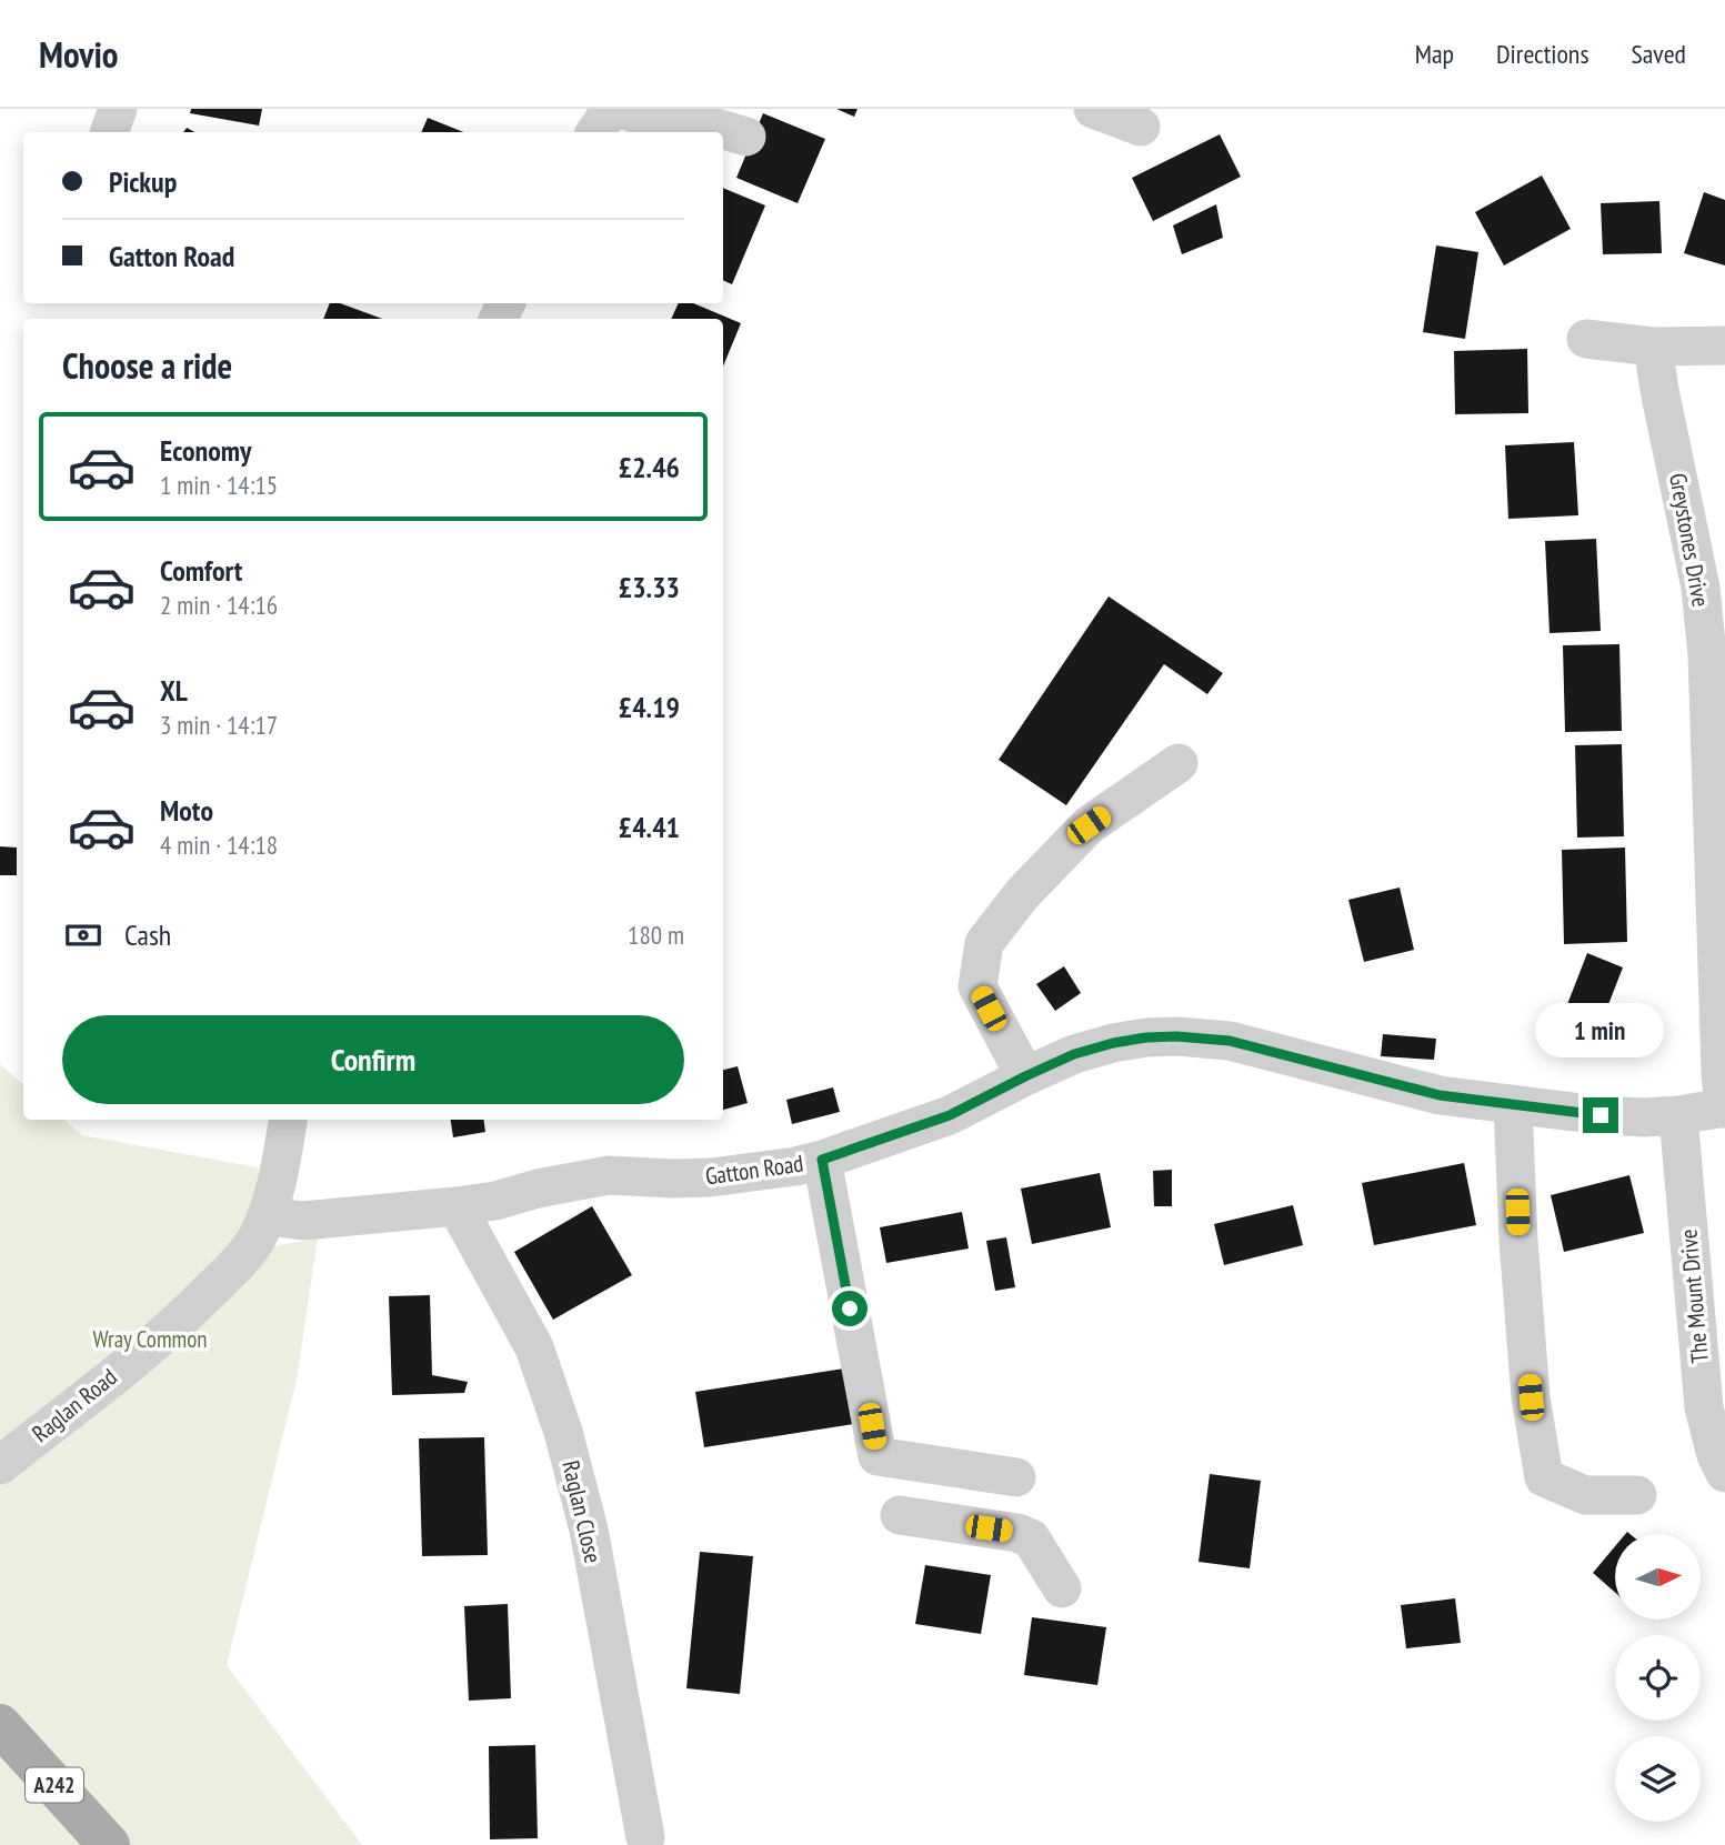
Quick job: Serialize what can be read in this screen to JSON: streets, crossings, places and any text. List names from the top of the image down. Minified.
{"streets":{"main road":["A242"],"street":["Greystones Drive","Gatton Road","The Mount Drive","Raglan Road","Raglan Close"]},"crossings":[["Greystones Drive","Gatton Road"],["Gatton Road","The Mount Drive"],["Gatton Road","Raglan Road"],["Gatton Road","Raglan Close"]],"parks":["Wray Common"],"north":"right","page":{"header":"Movio","nav":["Map","Directions","Saved"],"banner":["Pickup","Gatton Road"],"heading":"Choose a ride","list":[{"name":"Economy","note":"1 min · 14:15","value":"£2.46"},{"name":"Comfort","note":"2 min · 14:16","value":"£3.33"},{"name":"XL","note":"3 min · 14:17","value":"£4.19"},{"name":"Moto","note":"4 min · 14:18","value":"£4.41"}],"pay":["Cash","180 m"],"buttons":"Confirm","bubble":"1 min"}}
